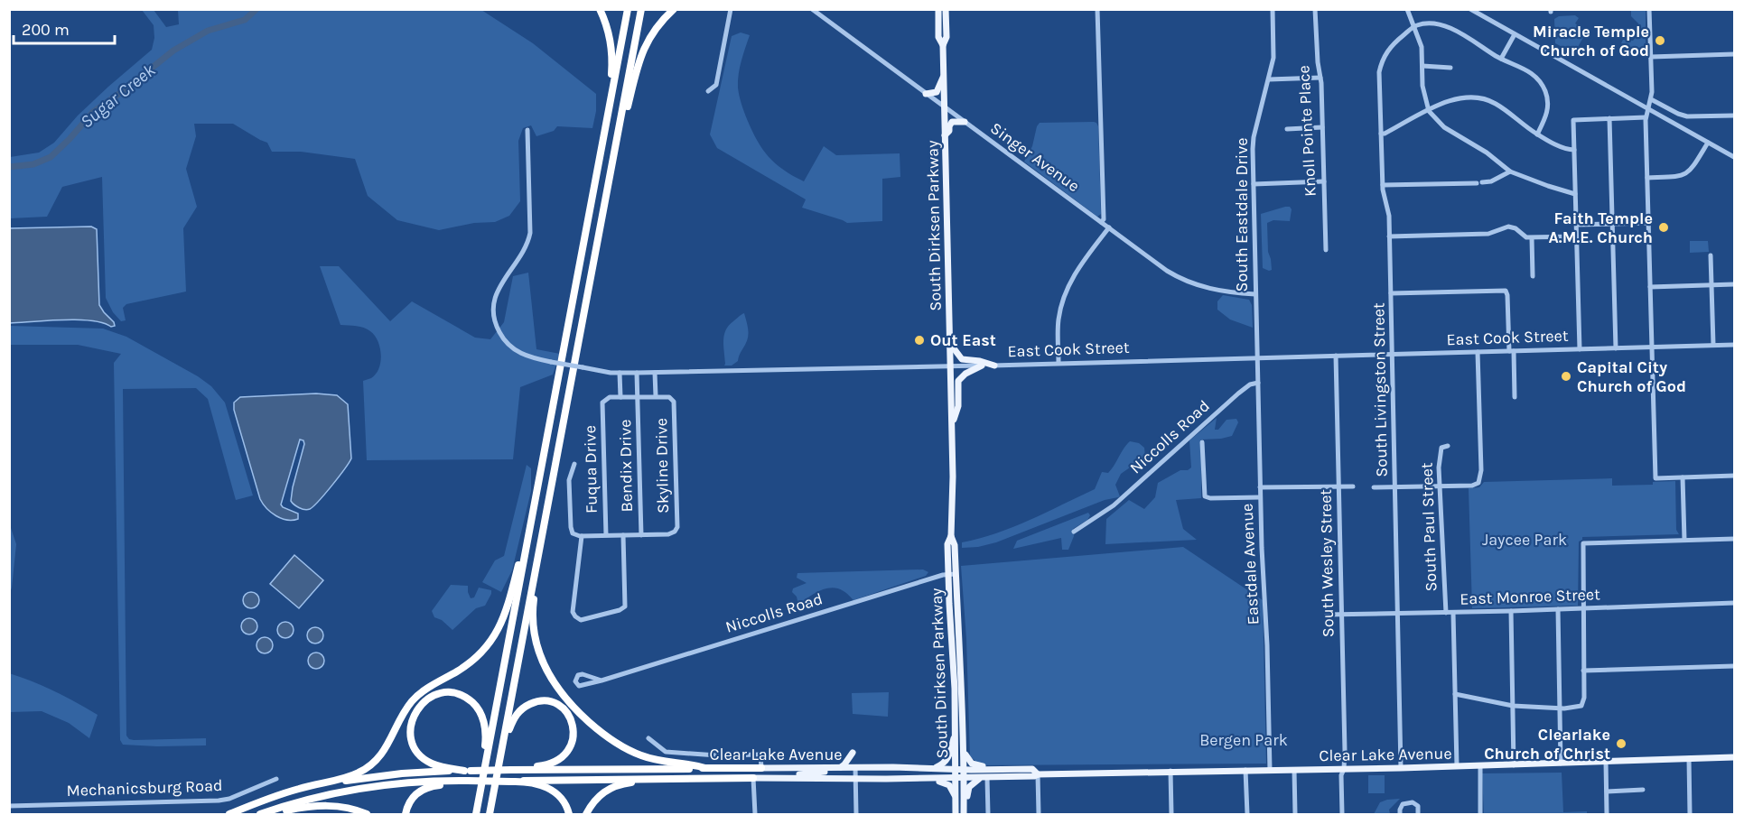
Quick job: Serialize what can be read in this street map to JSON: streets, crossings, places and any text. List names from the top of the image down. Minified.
{"streets":{"highway":["Clear Lake Avenue"],"main road":["South Dirksen Parkway"],"street":["Knoll Pointe Place","Singer Avenue","South Eastdale Drive","East Cook Street","South Livingston Street","Niccolls Road","Bendix Drive","Skyline Drive","Fuqua Drive","South Paul Street","South Wesley Street","Eastdale Avenue","East Monroe Street","Mechanicsburg Road"]},"crossings":[["Singer Avenue","South Eastdale Drive"],["Singer Avenue","South Dirksen Parkway"],["South Eastdale Drive","East Cook Street"],["South Eastdale Drive","Eastdale Avenue"],["South Dirksen Parkway","East Cook Street"],["South Dirksen Parkway","Niccolls Road"],["South Dirksen Parkway","Clear Lake Avenue"],["East Cook Street","South Livingston Street"],["East Cook Street","Bendix Drive"],["East Cook Street","South Wesley Street"],["East Cook Street","Eastdale Avenue"],["South Livingston Street","East Monroe Street"],["South Livingston Street","Clear Lake Avenue"],["Niccolls Road","Eastdale Avenue"],["Bendix Drive","Skyline Drive"],["South Paul Street","East Monroe Street"],["South Wesley Street","East Monroe Street"],["South Wesley Street","Clear Lake Avenue"],["Eastdale Avenue","Clear Lake Avenue"]],"water":["Sugar Creek"],"parks":["Jaycee Park","Bergen Park"],"places":["Miracle Temple Church of God","Faith Temple A.M.E. Church","Out East","Capital City Church of God","Clearlake Church of Christ"],"scale_bar":"200 m"}
